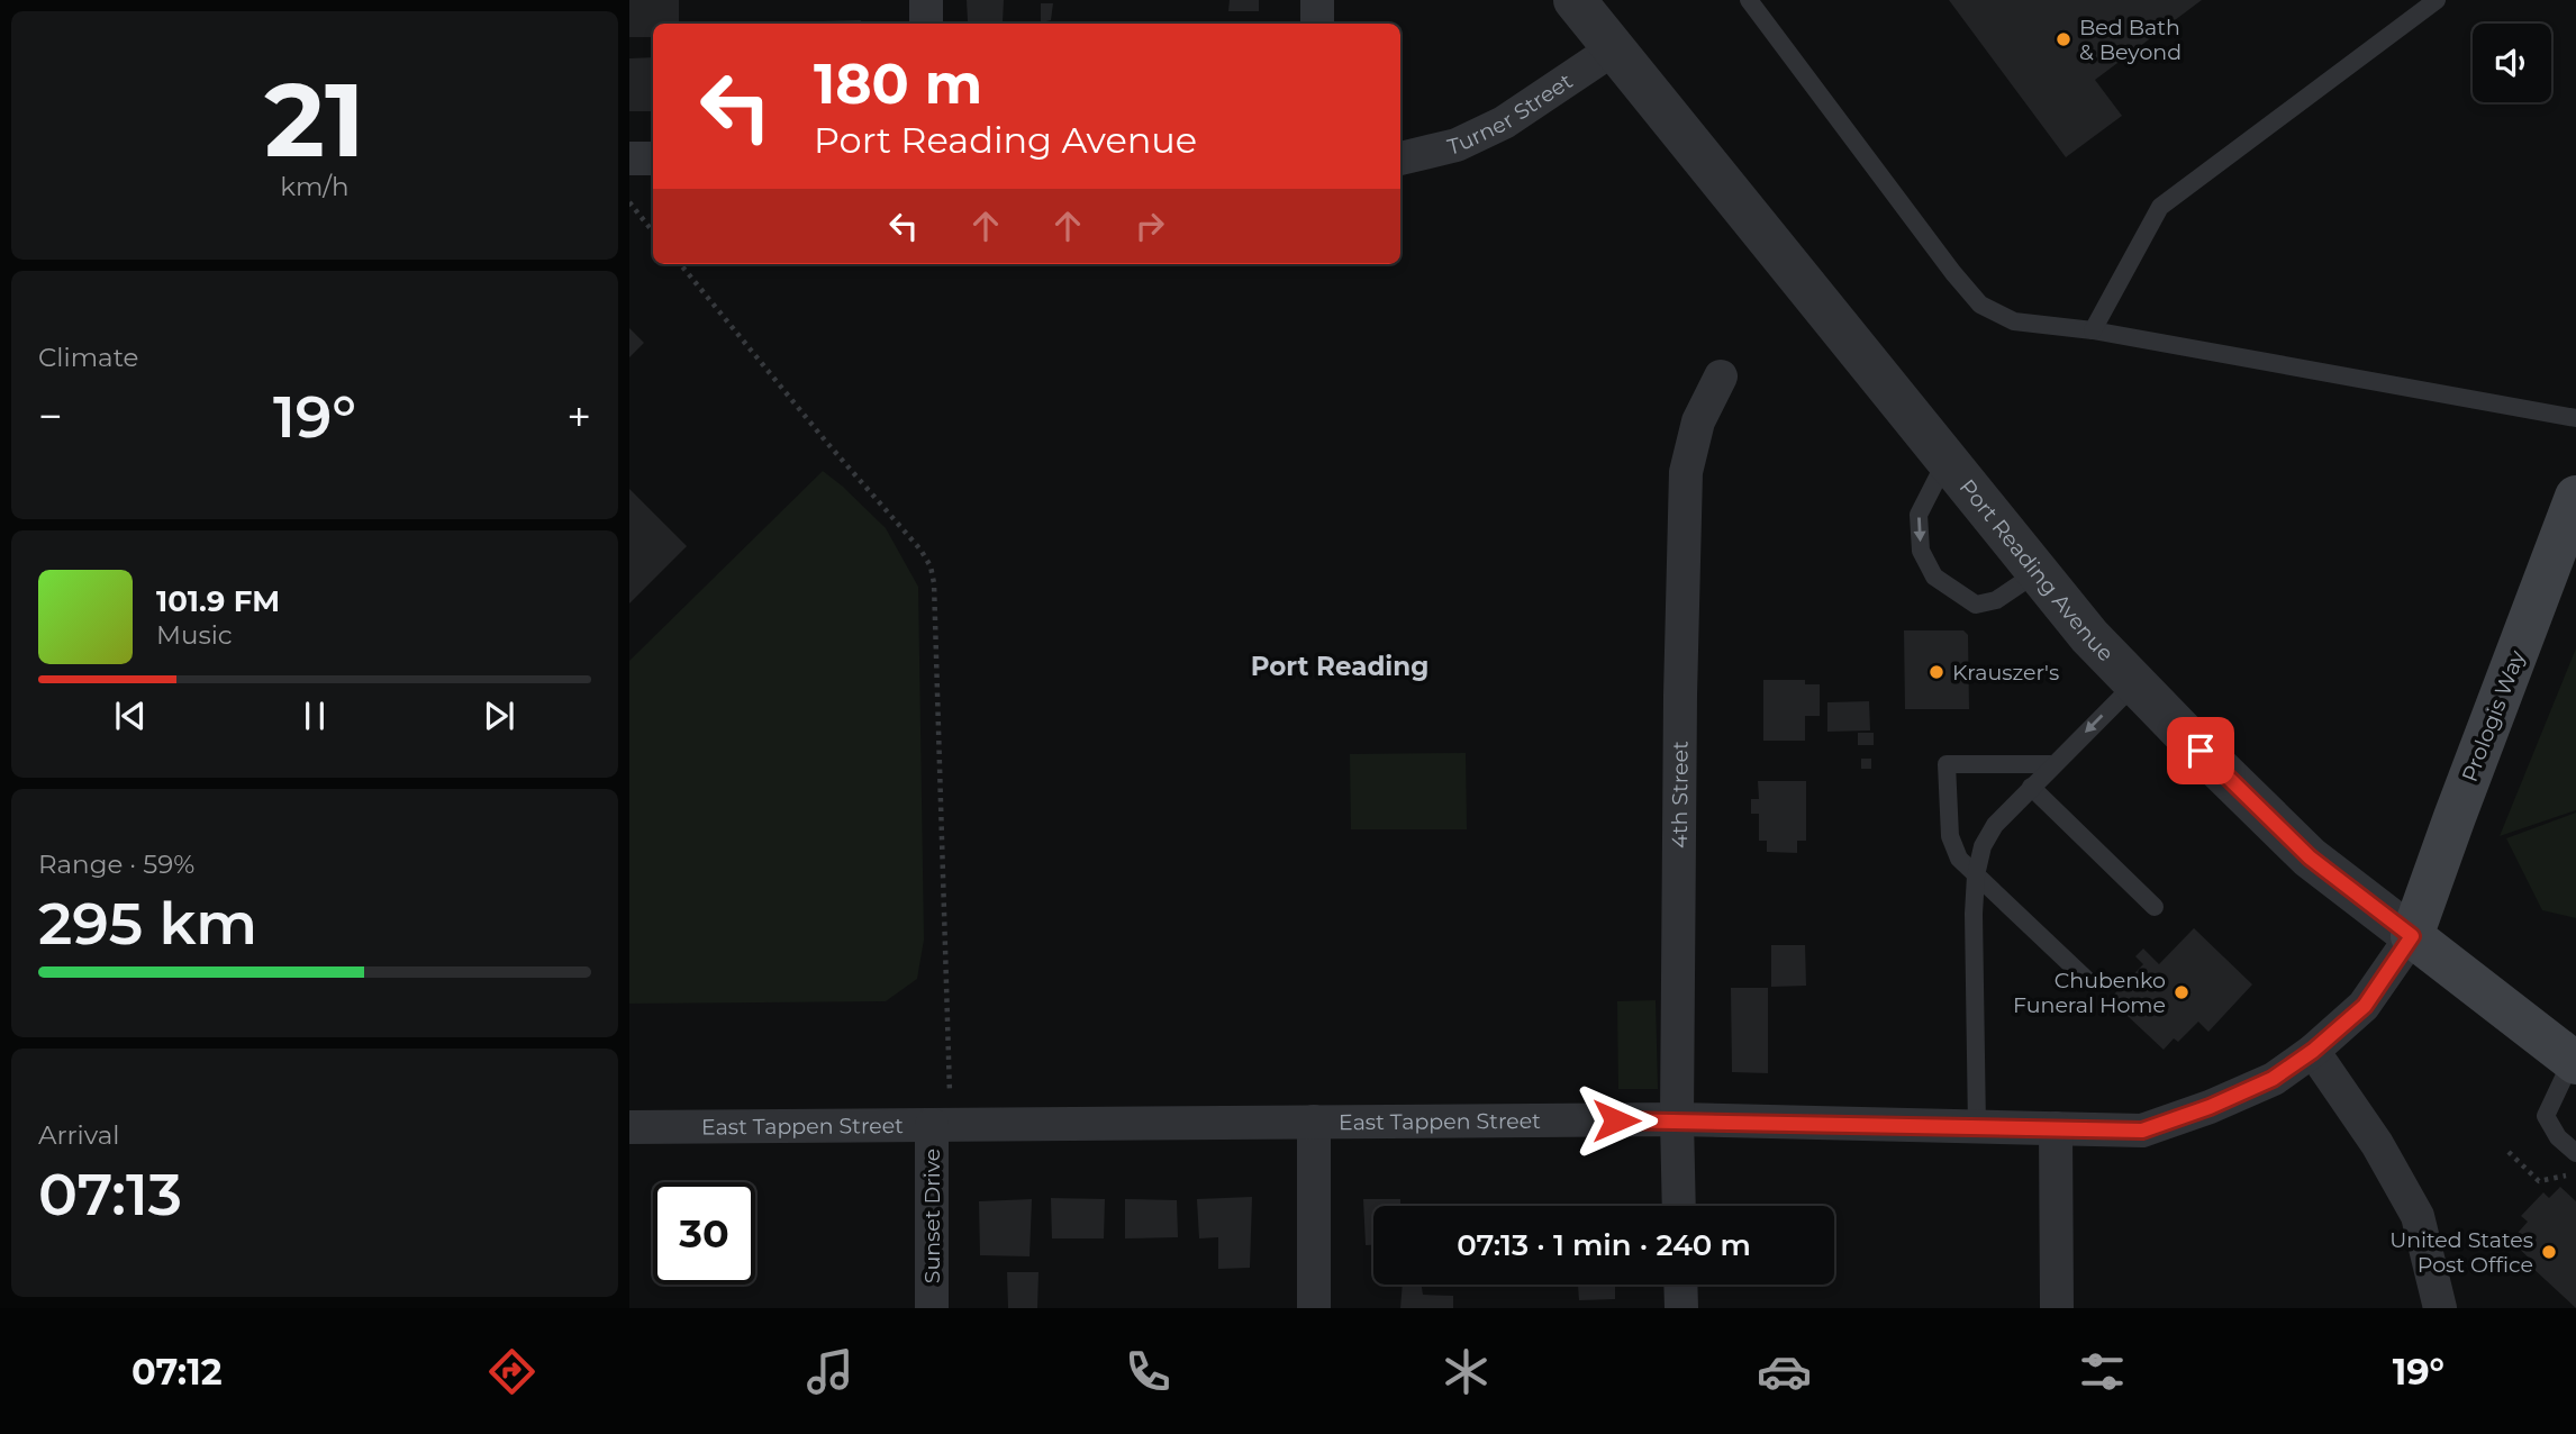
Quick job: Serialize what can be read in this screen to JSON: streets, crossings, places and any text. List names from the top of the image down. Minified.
{"streets":{"main road":["Port Reading Avenue","Prologis Way"],"street":["Turner Street","4th Street","East Tappen Street","Sunset Drive"]},"crossings":[["Turner Street","Port Reading Avenue"],["Port Reading Avenue","Prologis Way"],["Port Reading Avenue","East Tappen Street"],["Prologis Way","East Tappen Street"],["4th Street","East Tappen Street"],["East Tappen Street","Sunset Drive"]],"districts":["Port Reading"],"places":["Bed Bath & Beyond","Krauszer's","Chubenko Funeral Home","United States Post Office"],"page":{"tile":[["21","km/h"],"Climate",["Range · 59%","295 km"],["Arrival","07:13"]],"turn":["180 m","Port Reading Avenue"],"heat":["−","19°","+"],"song":["101.9 FM","Music"],"limit":"30","trip":"07:13 · 1 min · 240 m","tabs":["07:12","19°"]}}
